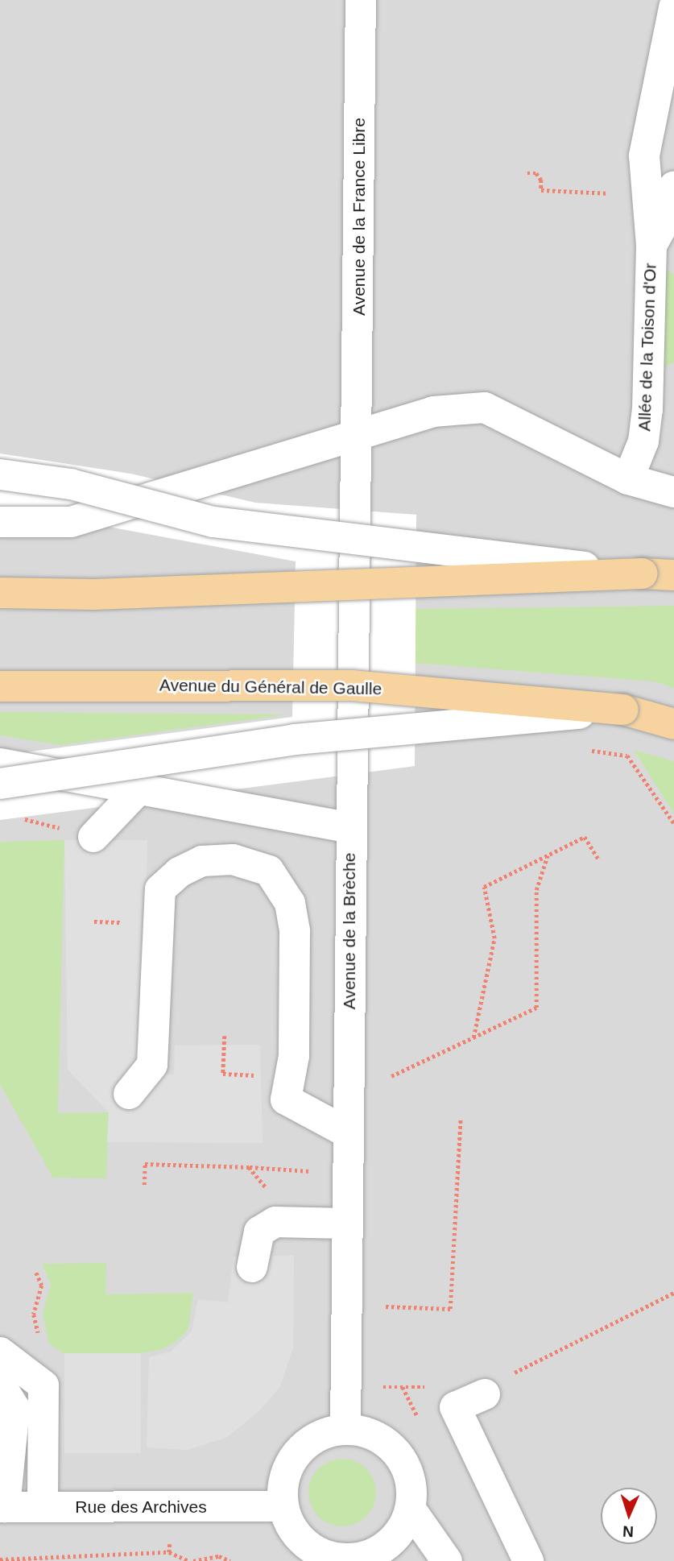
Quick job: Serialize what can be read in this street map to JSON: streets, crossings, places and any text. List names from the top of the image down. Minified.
{"streets":{"main road":["Avenue du Général de Gaulle"],"street":["Avenue de la France Libre","Allée de la Toison d'Or","Avenue de la Brèche","Rue des Archives"]},"crossings":[["Avenue de la France Libre","Avenue de la Brèche"],["Avenue de la Brèche","Rue des Archives"]],"north":"bottom"}
